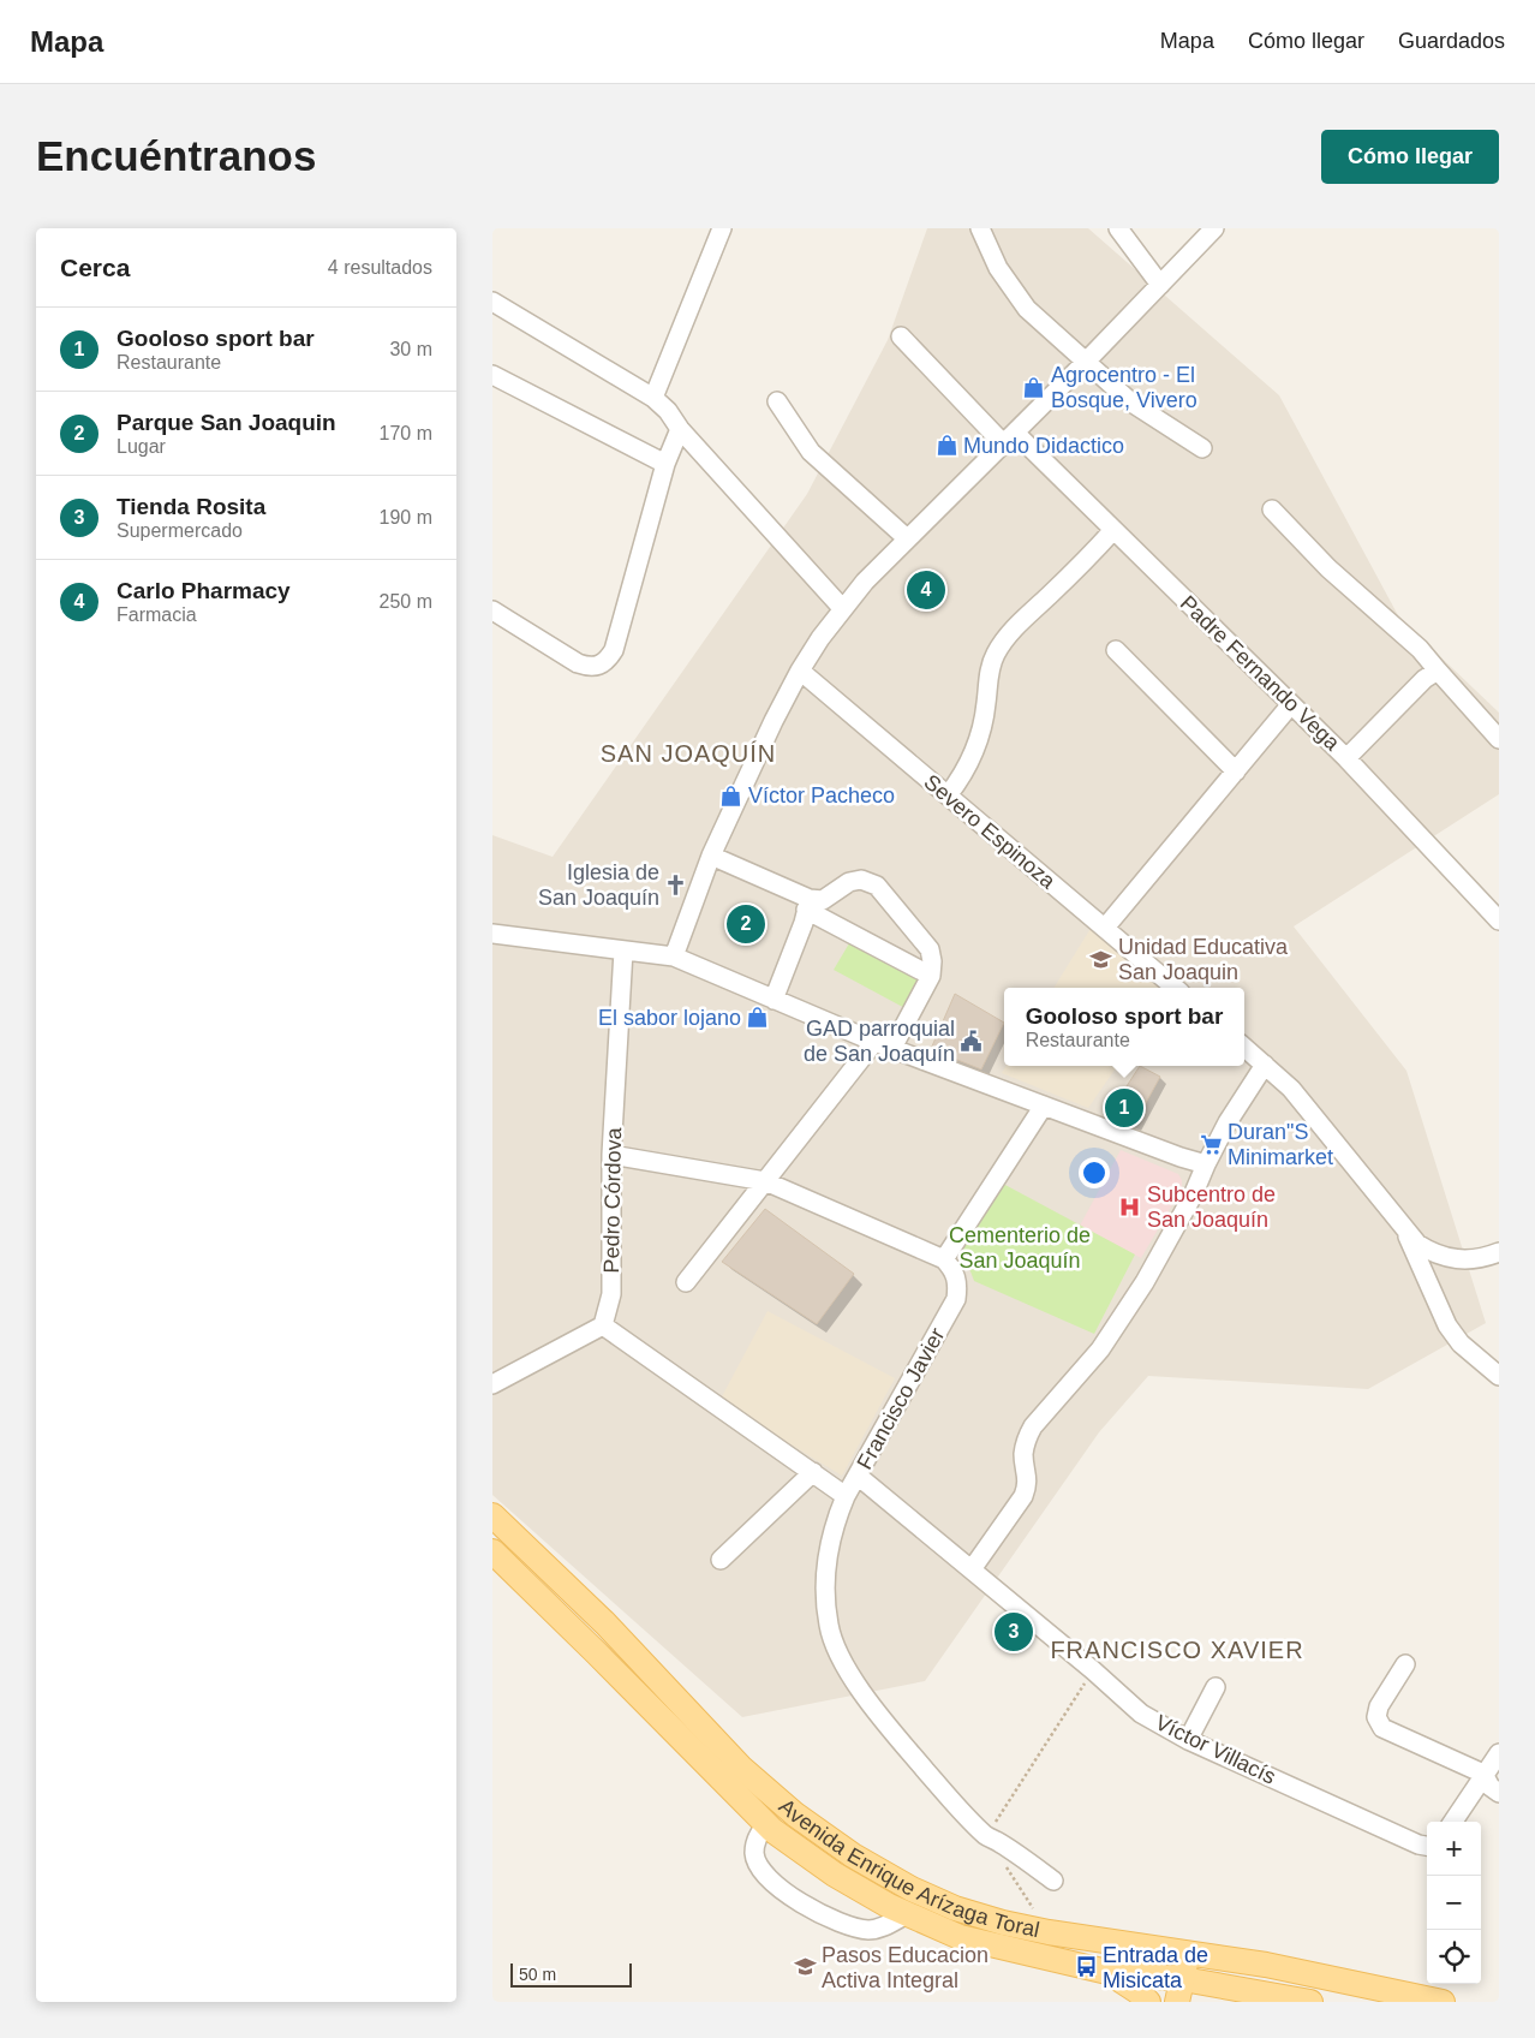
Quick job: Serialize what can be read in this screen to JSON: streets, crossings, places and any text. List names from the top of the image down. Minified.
{"streets":{"main road":["Avenida Enrique Arízaga Toral"],"street":["Padre Fernando Vega","Severo Espinoza","Pedro Córdova","Francisco Javier","Víctor Villacís"]},"crossings":[["Francisco Javier","Víctor Villacís"]],"districts":["SAN JOAQUÍN","FRANCISCO XAVIER"],"parks":["Cementerio de San Joaquín"],"places":{"shop":["Agrocentro - El Bosque, Vivero","Mundo Didactico","Víctor Pacheco","El sabor lojano"],"church":["Iglesia de San Joaquín"],"school or university":["Unidad Educativa San Joaquin","Pasos Educacion Activa Integral"],"public building":["GAD parroquial de San Joaquín"],"supermarket":["Duran\"S Minimarket"],"hospital":["Subcentro de San Joaquín"],"bus stop":["Entrada de Misicata"]},"scale_bar":"50 m","page":{"header":"Mapa","nav":["Mapa","Cómo llegar","Guardados"],"buttons":"Cómo llegar","title":"Encuéntranos","heading":["Cerca","4 resultados"],"list":[{"mark":"1","name":"Gooloso sport bar","note":"Restaurante","value":"30 m"},{"mark":"2","name":"Parque San Joaquin","note":"Lugar","value":"170 m"},{"mark":"3","name":"Tienda Rosita","note":"Supermercado","value":"190 m"},{"mark":"4","name":"Carlo Pharmacy","note":"Farmacia","value":"250 m"}],"pins":["4","2","1","3"],"popup":["Gooloso sport bar","Restaurante"],"map_buttons":["+","−"],"scale":"50 m"}}
